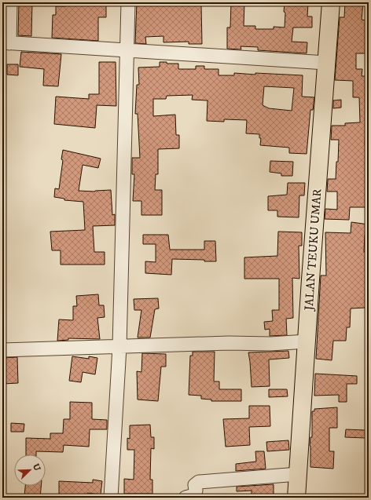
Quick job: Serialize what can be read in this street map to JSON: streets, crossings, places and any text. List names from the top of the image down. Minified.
{"streets":{"main road":["JALAN TEUKU UMAR"]},"north":"top right"}
